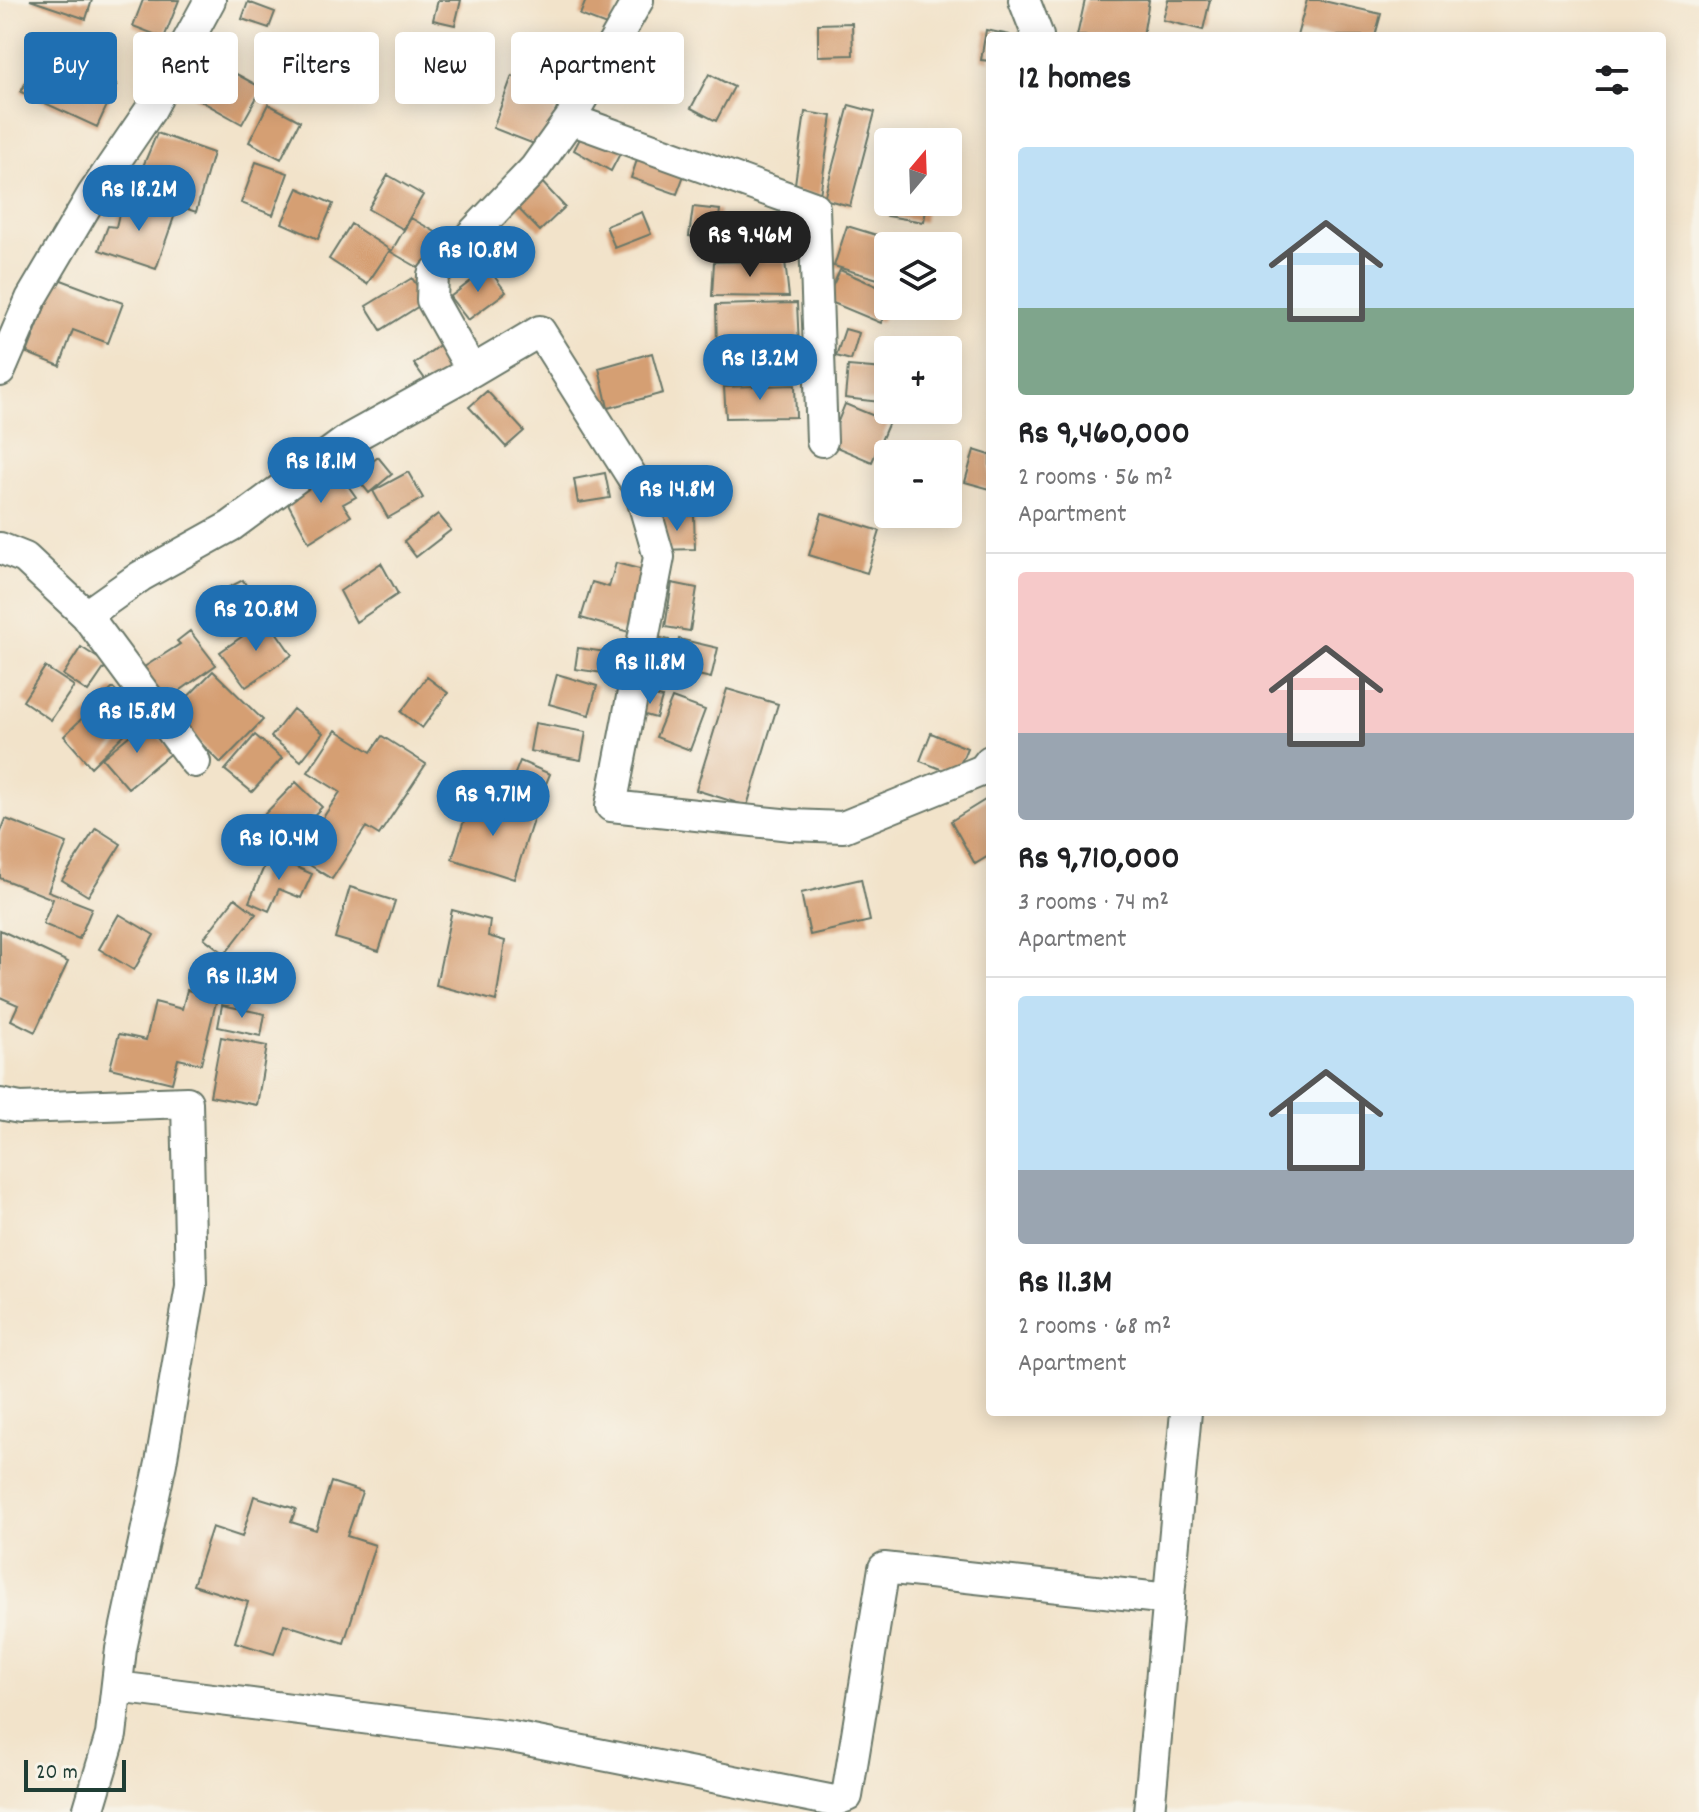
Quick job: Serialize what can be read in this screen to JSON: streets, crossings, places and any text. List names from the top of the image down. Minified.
{"scale_bar":"20 m","north":"top","page":{"chip":["Buy","Rent","Filters","New","Apartment"],"heading":"12 homes","map_buttons":["+","−"],"list":[{"name":"Rs 9,460,000","note":"2 rooms · 56 m² · Apartment"},{"name":"Rs 9,710,000","note":"3 rooms · 74 m² · Apartment"},{"name":"Rs 11.3M","note":"2 rooms · 68 m² · Apartment"}],"price":["Rs 18.2M","Rs 9.46M","Rs 10.8M","Rs 13.2M","Rs 18.1M","Rs 14.8M","Rs 20.8M","Rs 11.8M","Rs 15.8M","Rs 9.71M","Rs 10.4M","Rs 11.3M"],"scale":"20 m"}}
